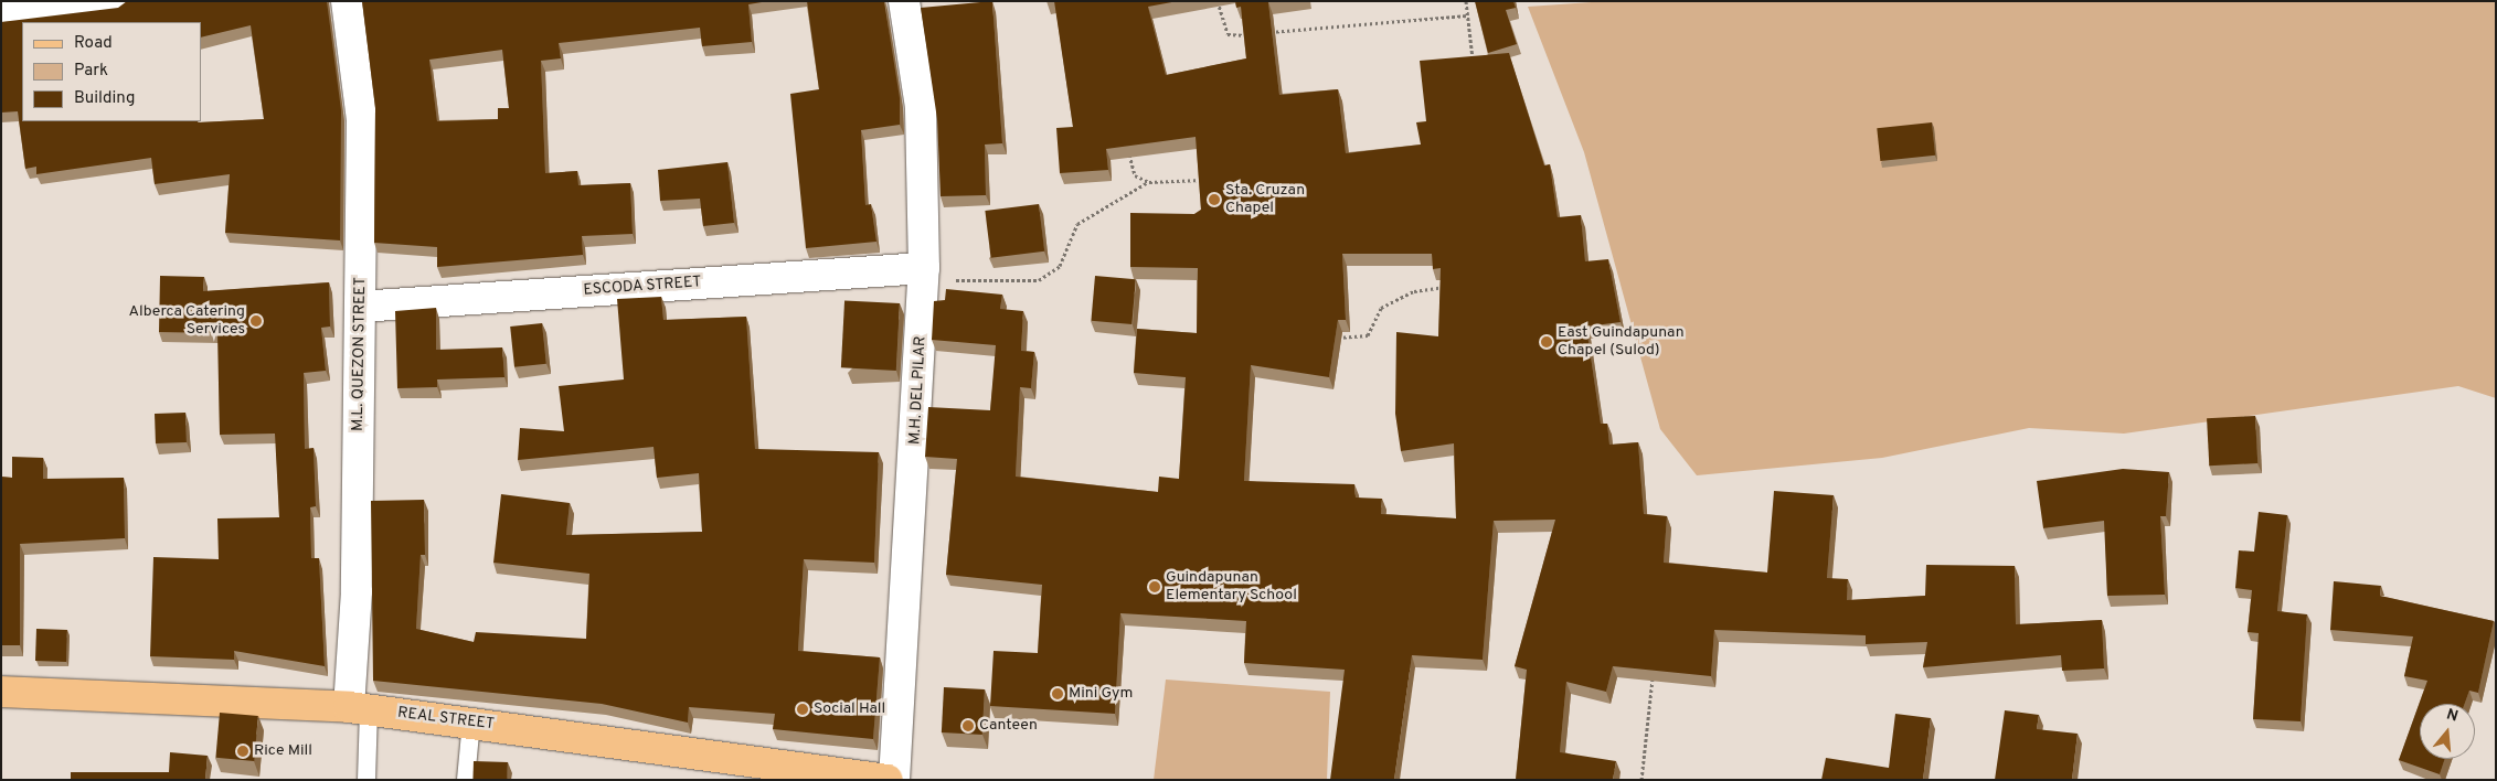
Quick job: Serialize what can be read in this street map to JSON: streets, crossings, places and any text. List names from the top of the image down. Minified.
{"streets":{"main road":["REAL STREET"],"street":["ESCODA STREET","M.L. QUEZON STREET","M.H. DEL PILAR"]},"crossings":[["ESCODA STREET","M.L. QUEZON STREET"],["ESCODA STREET","M.H. DEL PILAR"],["M.L. QUEZON STREET","REAL STREET"]],"places":["Sta. Cruzan Chapel","Alberca Catering Services","East Guindapunan Chapel (Sulod)","Guindapunan Elementary School","Mini Gym","Social Hall","Canteen","Rice Mill"],"legend":["Road","Park","Building"],"north":"top"}
